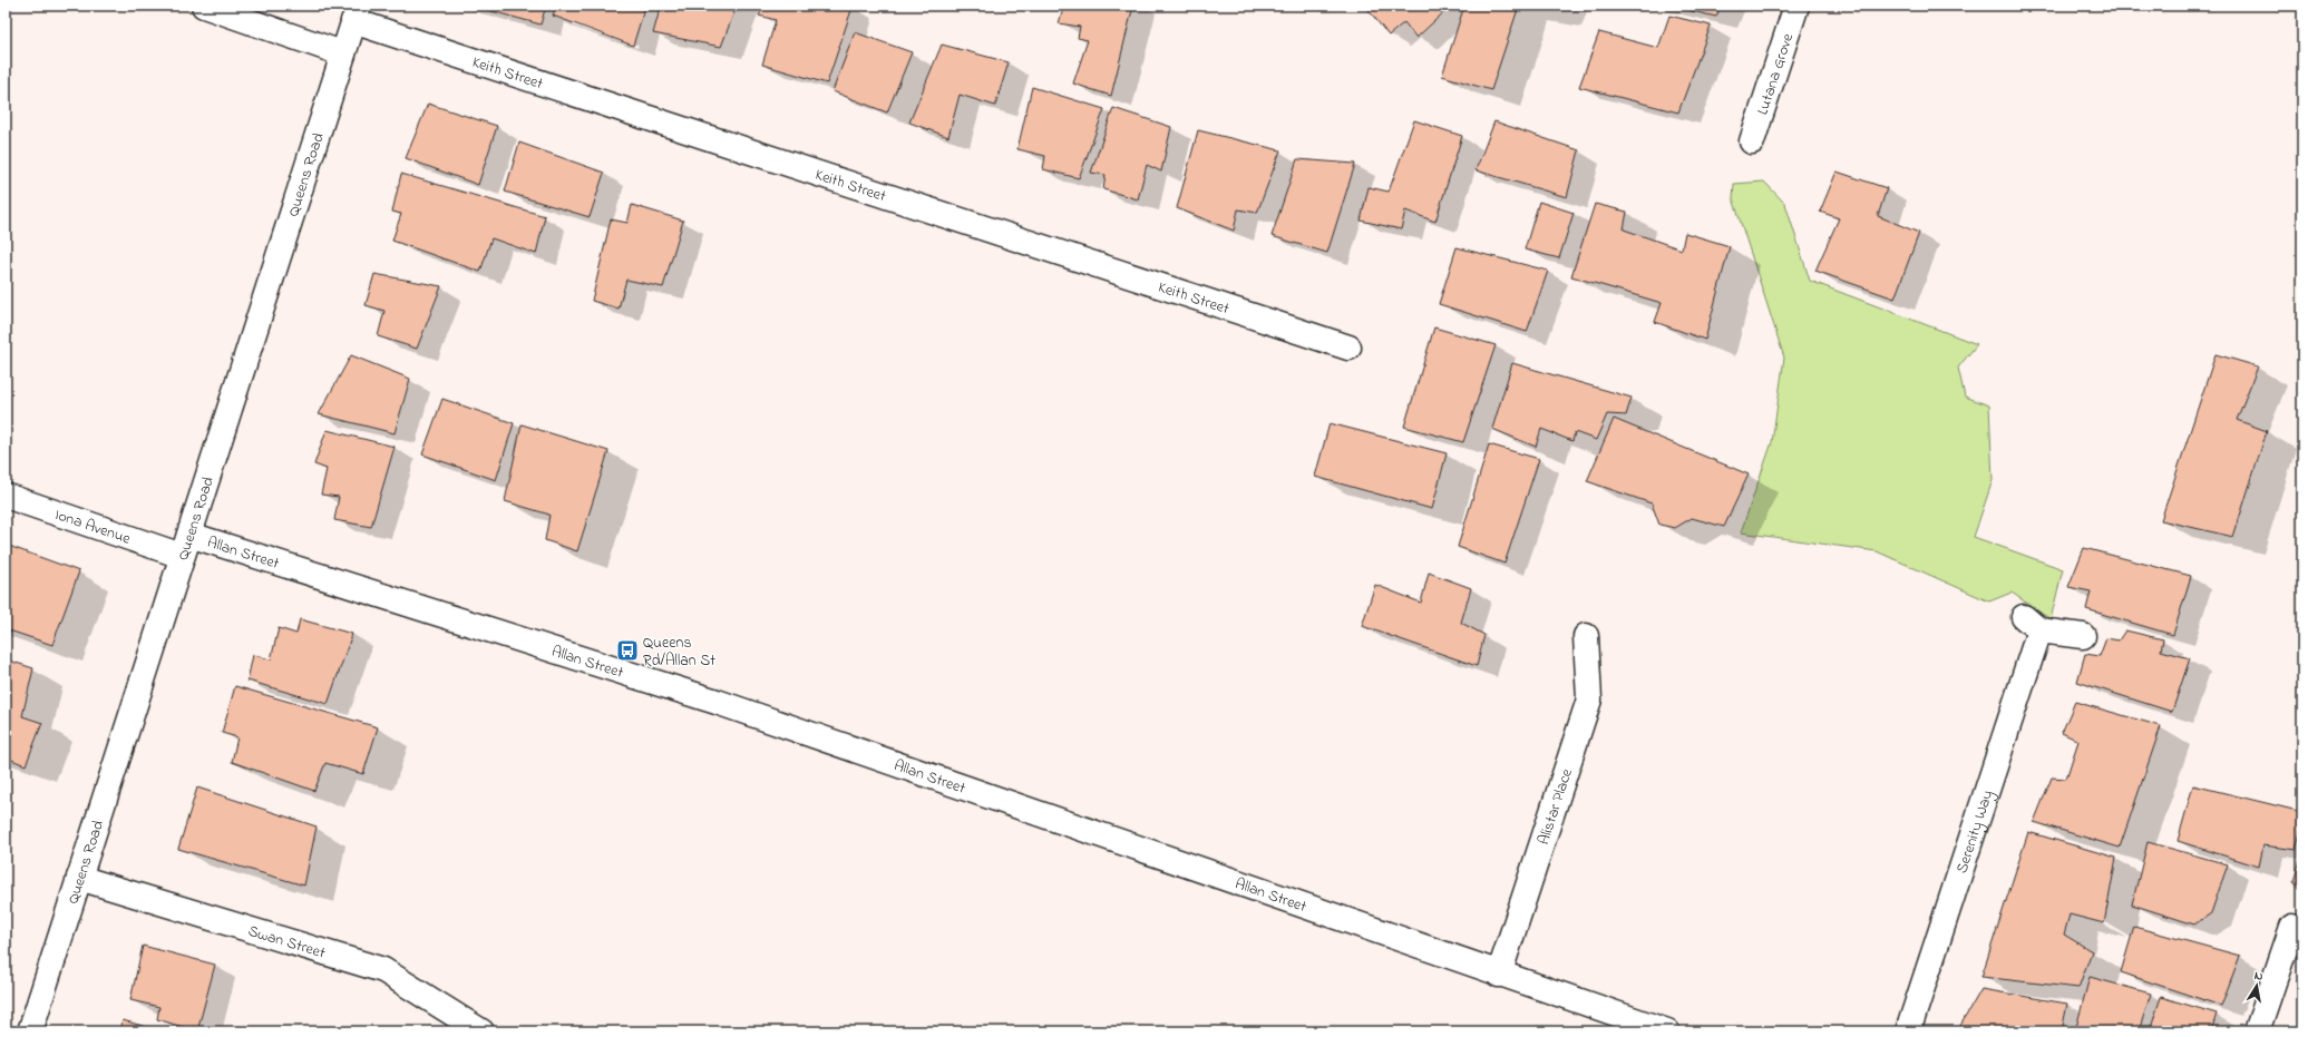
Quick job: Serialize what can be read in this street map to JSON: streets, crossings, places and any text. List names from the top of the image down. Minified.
{"streets":{"street":["Keith Street","Lutana Grove","Queens Road","Iona Avenue","Allan Street","Alistar Place","Serenity Way","Swan Street"]},"crossings":[["Keith Street","Queens Road"],["Queens Road","Iona Avenue"],["Queens Road","Allan Street"],["Queens Road","Swan Street"],["Iona Avenue","Allan Street"],["Allan Street","Alistar Place"]],"places":{"bus stop":["Queens Rd/Allan St"]},"north":"top"}
